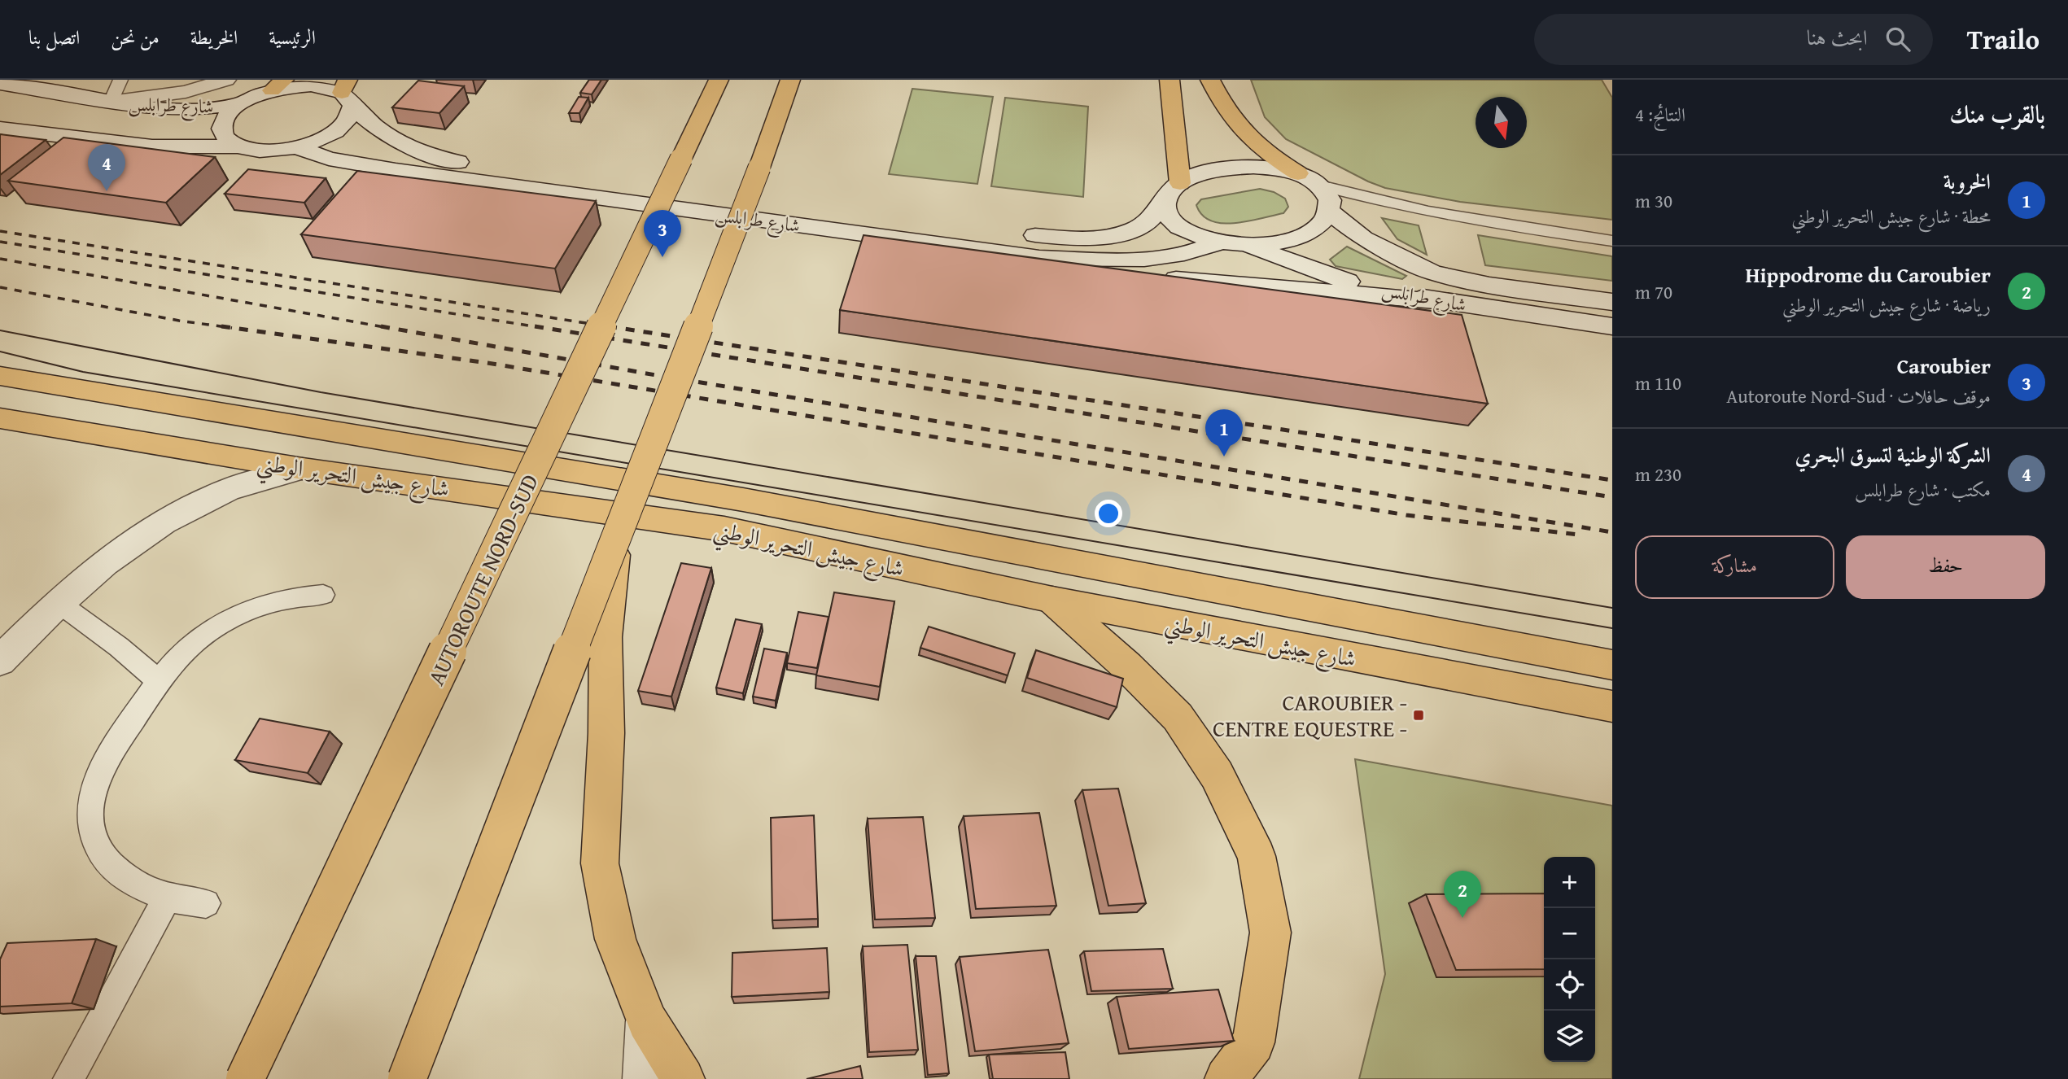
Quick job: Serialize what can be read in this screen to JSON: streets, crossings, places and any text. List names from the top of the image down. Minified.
{"streets":{"highway":["شارع جيش التحرير الوطني","AUTOROUTE NORD-SUD"],"main road":["شارع طرابلس"]},"places":{"transit":["CAROUBIER - CENTRE EQUESTRE -"]},"north":"bottom","page":{"header":"Trailo","search":"ابحث هنا","nav":["الرئيسية","الخريطة","من نحن","اتصل بنا"],"heading":["بالقرب منك","النتائج: 4"],"pins":["4","3","1","2"],"list":[{"mark":"1","name":"الخروبة","note":"محطة · شارع جيش التحرير الوطني","value":"30 m"},{"mark":"2","name":"Hippodrome du Caroubier","note":"رياضة · شارع جيش التحرير الوطني","value":"70 m"},{"mark":"3","name":"Caroubier","note":"موقف حافلات · Autoroute Nord-Sud","value":"110 m"},{"mark":"4","name":"الشركة الوطنية لتسوق البحري","note":"مكتب · شارع طرابلس","value":"230 m"}],"buttons":["حفظ","مشاركة"],"map_buttons":["+","−"]}}
